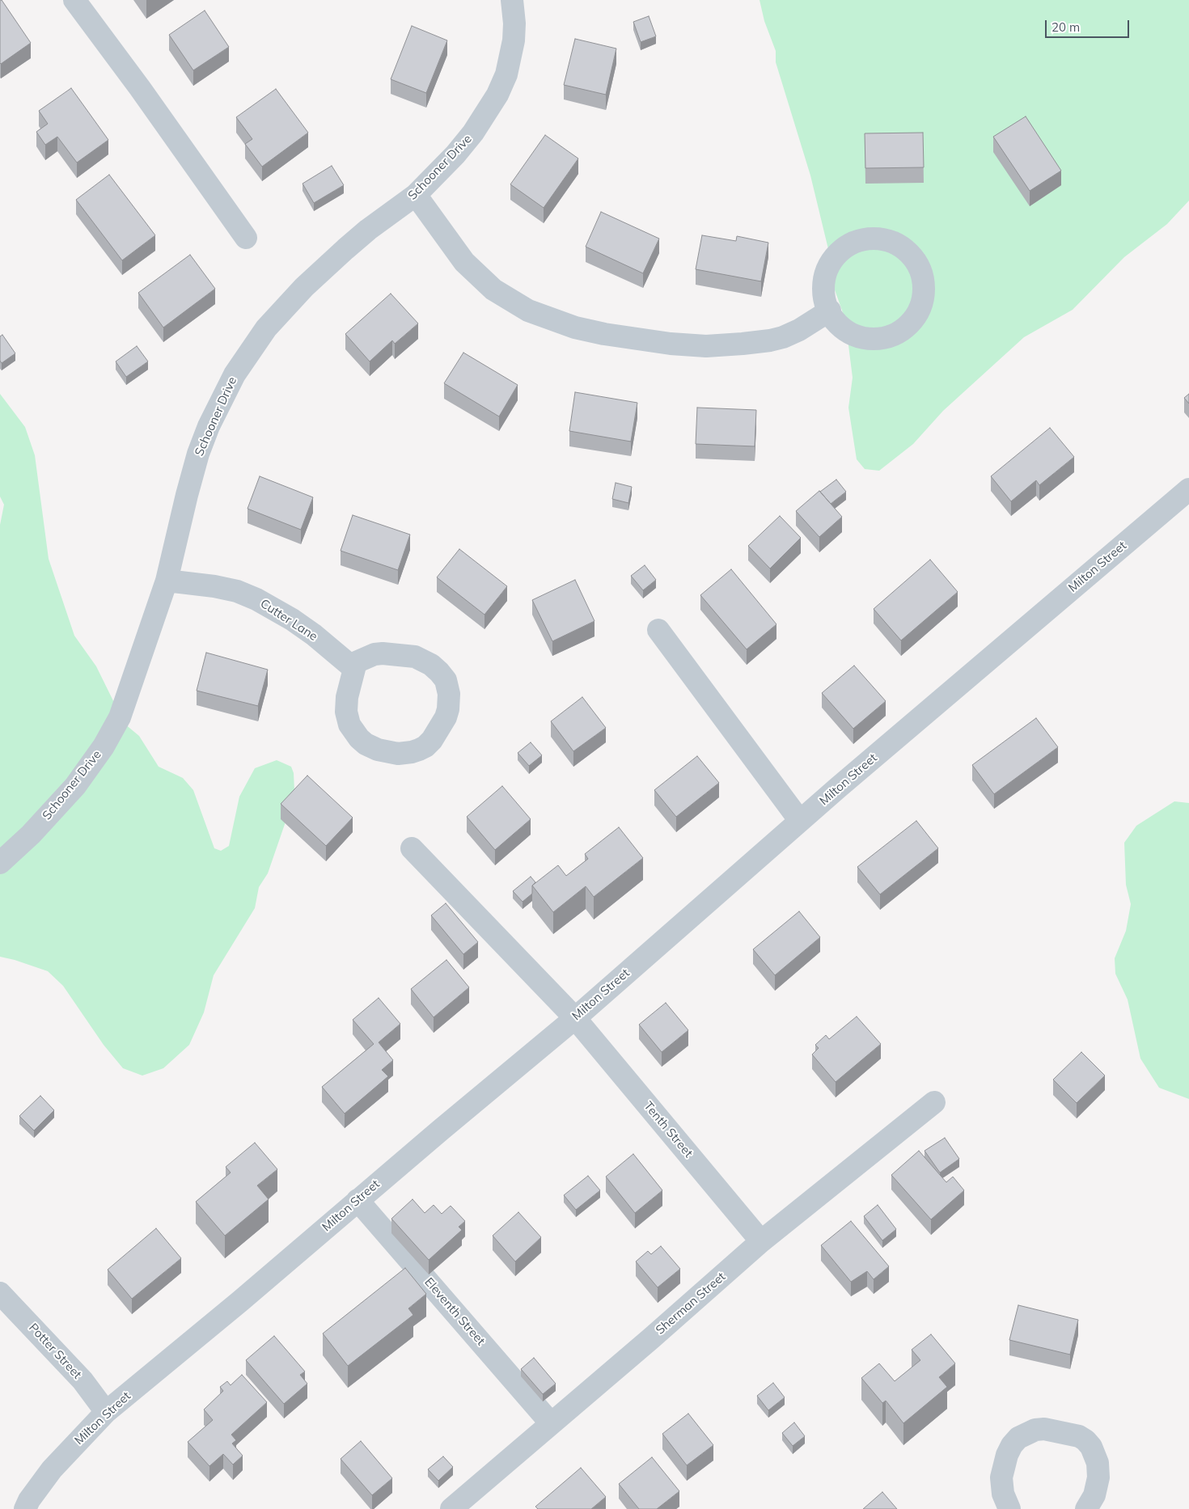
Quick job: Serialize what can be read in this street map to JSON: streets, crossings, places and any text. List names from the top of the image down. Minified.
{"streets":{"street":["Schooner Drive","Milton Street","Cutter Lane","Tenth Street","Sherman Street","Eleventh Street","Potter Street"]},"crossings":[["Schooner Drive","Cutter Lane"],["Milton Street","Tenth Street"],["Milton Street","Eleventh Street"],["Milton Street","Potter Street"],["Tenth Street","Sherman Street"],["Sherman Street","Eleventh Street"]],"scale_bar":"20 m"}
